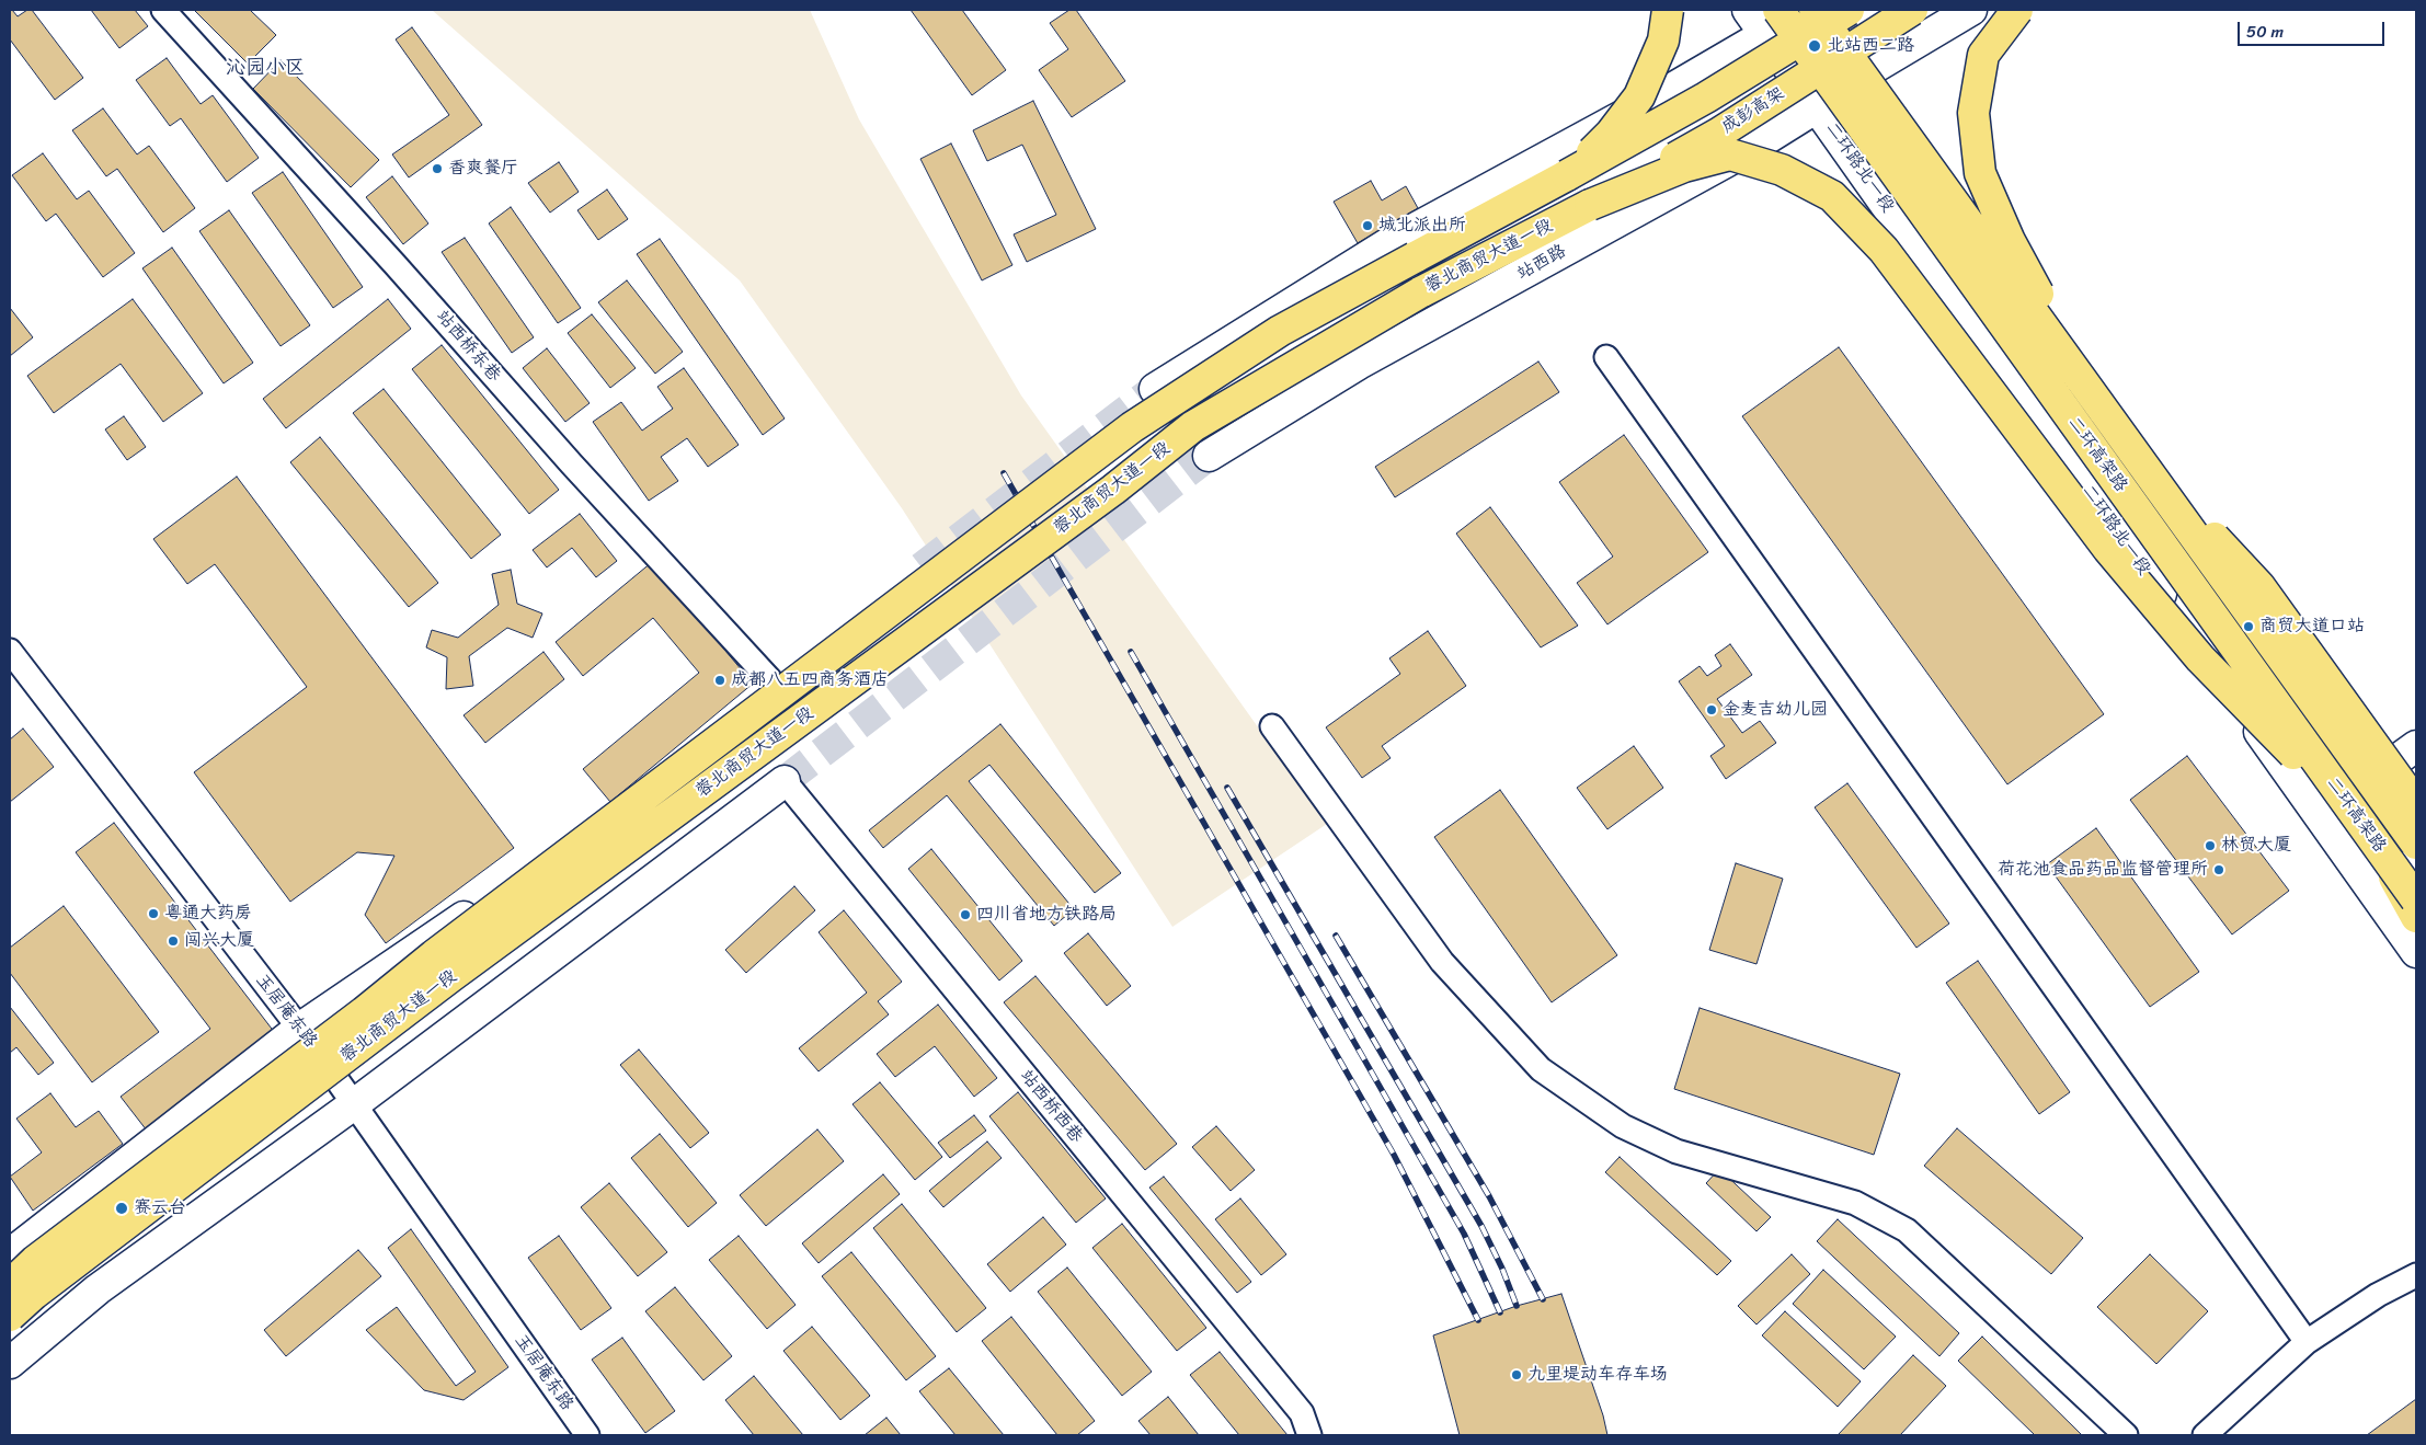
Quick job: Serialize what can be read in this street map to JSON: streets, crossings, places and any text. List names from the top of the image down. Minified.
{"streets":{"highway":["成彭高架","蓉北商贸大道一段","二环高架路"],"main road":["二环路北一段","站西路"],"street":["站西桥东巷","玉居庵东路","站西桥西巷"]},"crossings":[["成彭高架","蓉北商贸大道一段"],["二环路北一段","站西路"],["二环路北一段","二环高架路"],["蓉北商贸大道一段","站西桥东巷"],["蓉北商贸大道一段","玉居庵东路"]],"districts":["沁园小区"],"places":["北站西二路","香爽餐厅","城北派出所","商贸大道口站","成都八五四商务酒店","金麦吉幼儿园","林贸大厦","荷花池食品药品监督管理所","粤通大药房","四川省地方铁路局","闯兴大厦","赛云台","九里堤动车存车场"],"scale_bar":"50 m"}
